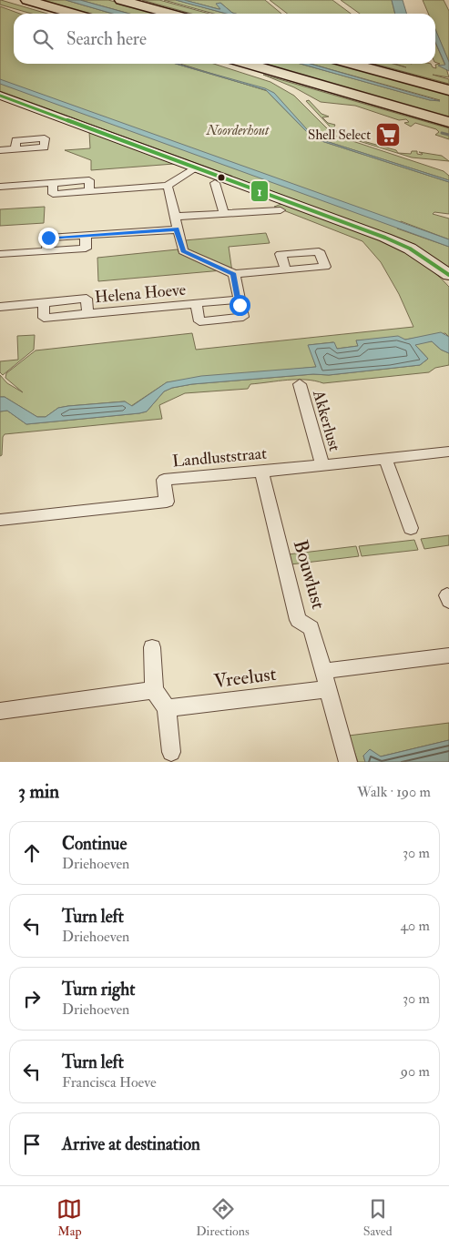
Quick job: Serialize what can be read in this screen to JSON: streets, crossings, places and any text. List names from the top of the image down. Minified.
{"streets":{"street":["Helena Hoeve","Akkerlust","Landluststraat","Bouwlust","Vreelust"]},"crossings":[["Akkerlust","Landluststraat"],["Landluststraat","Bouwlust"],["Bouwlust","Vreelust"]],"parks":["Noorderhout"],"places":{"supermarket":["Shell Select"]},"lines":["transit line 1"],"page":{"search":"Search here","heading":["3 min","Walk · 190 m"],"list":[["Continue","Driehoeven","30 m"],["Turn left","Driehoeven","40 m"],["Turn right","Driehoeven","30 m"],["Turn left","Francisca Hoeve","90 m"],"Arrive at destination"],"nav":["Map","Directions","Saved"]}}
